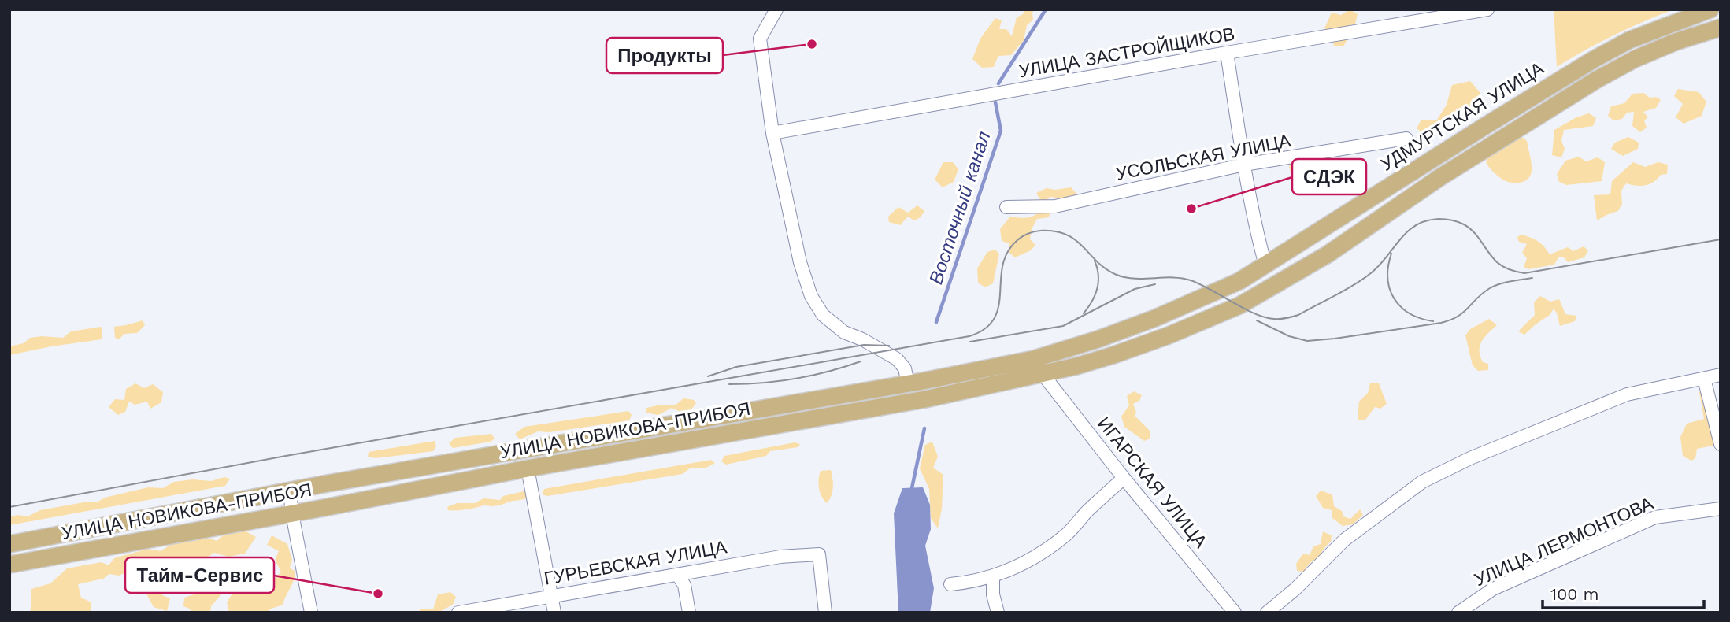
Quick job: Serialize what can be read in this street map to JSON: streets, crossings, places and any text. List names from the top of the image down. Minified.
{"streets":{"main road":["УДМУРТСКАЯ УЛИЦА","УЛИЦА НОВИКОВА-ПРИБОЯ"],"street":["УЛИЦА ЗАСТРОЙЩИКОВ","УСОЛЬСКАЯ УЛИЦА","ИГАРСКАЯ УЛИЦА","УЛИЦА ЛЕРМОНТОВА","ГУРЬЕВСКАЯ УЛИЦА"]},"crossings":[["УДМУРТСКАЯ УЛИЦА","УЛИЦА НОВИКОВА-ПРИБОЯ"],["УЛИЦА НОВИКОВА-ПРИБОЯ","ИГАРСКАЯ УЛИЦА"]],"water":["Восточный канал"],"places":["Продукты","СДЭК","Тайм-Сервис"],"scale_bar":"100 m"}
